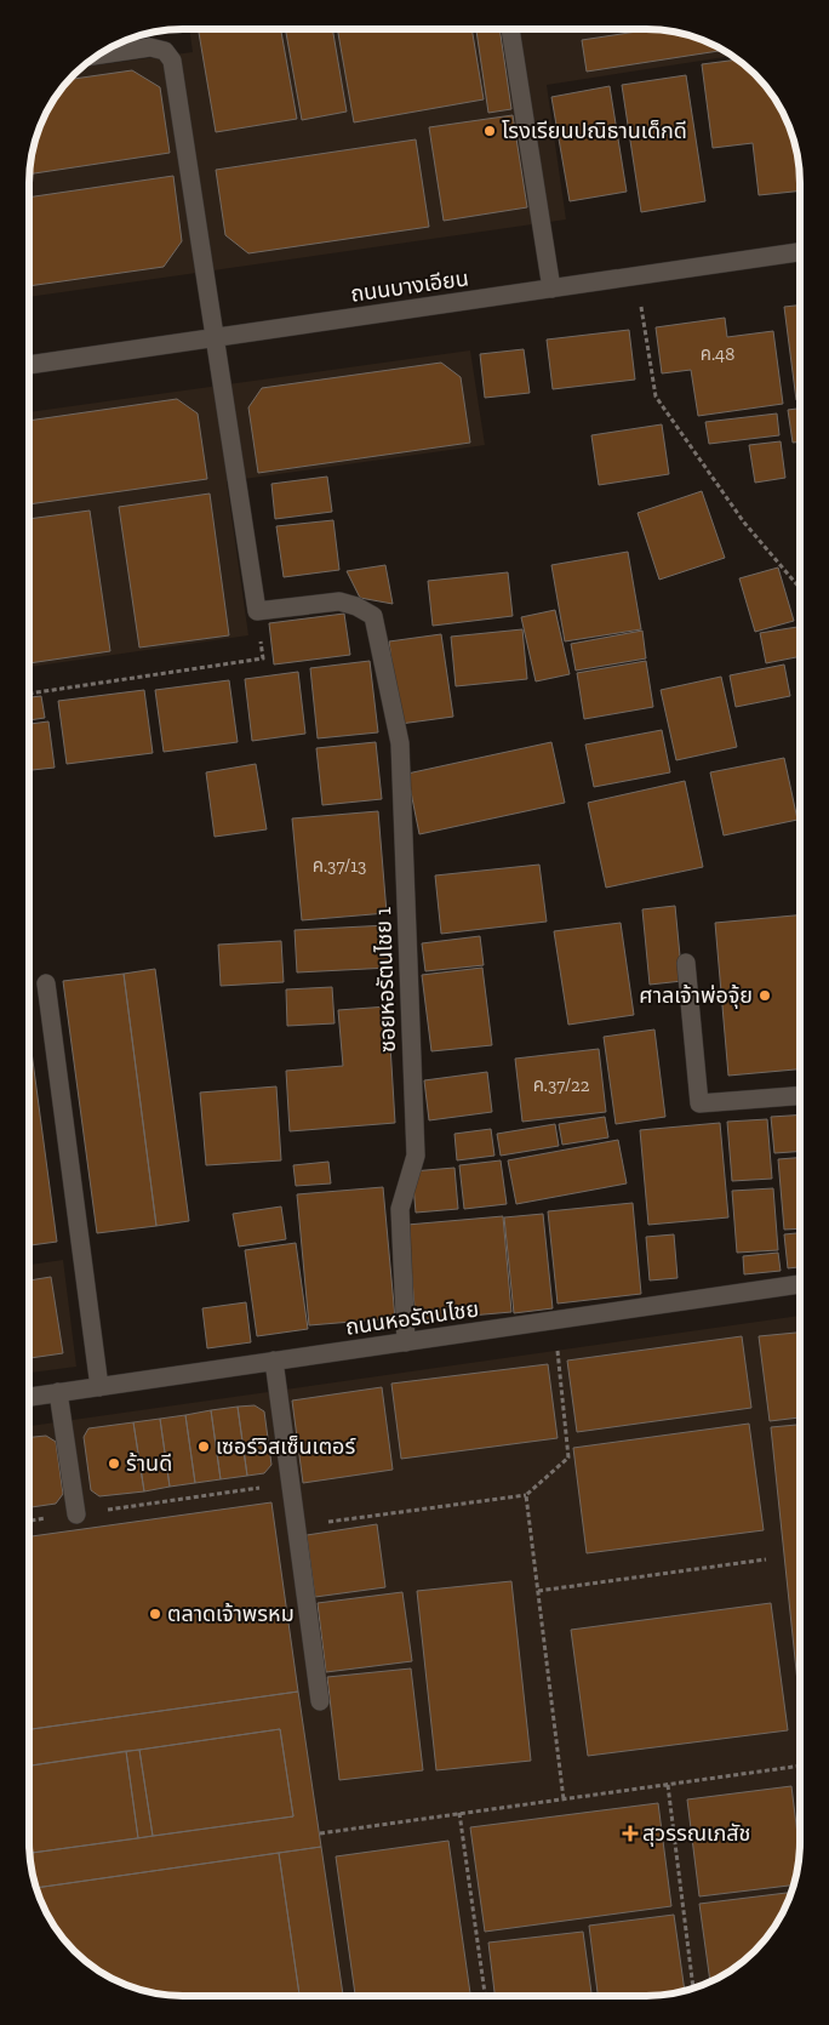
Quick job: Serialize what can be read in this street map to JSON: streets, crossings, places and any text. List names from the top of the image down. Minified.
{"streets":{"street":["ถนนบางเอียน","ซอยหอรัตนไชย 1","ถนนหอรัตนไชย"]},"crossings":[["ซอยหอรัตนไชย 1","ถนนหอรัตนไชย"]],"places":{"other":["โรงเรียนปณิธานเด็กดี","ศาลเจ้าพ่อจุ้ย","เซอร์วิสเซ็นเตอร์","ร้านดี","ตลาดเจ้าพรหม"],"health":["สุวรรณเภสัช"]},"house_numbers":["ค.48","ค.37/13","ค.37/22"]}
